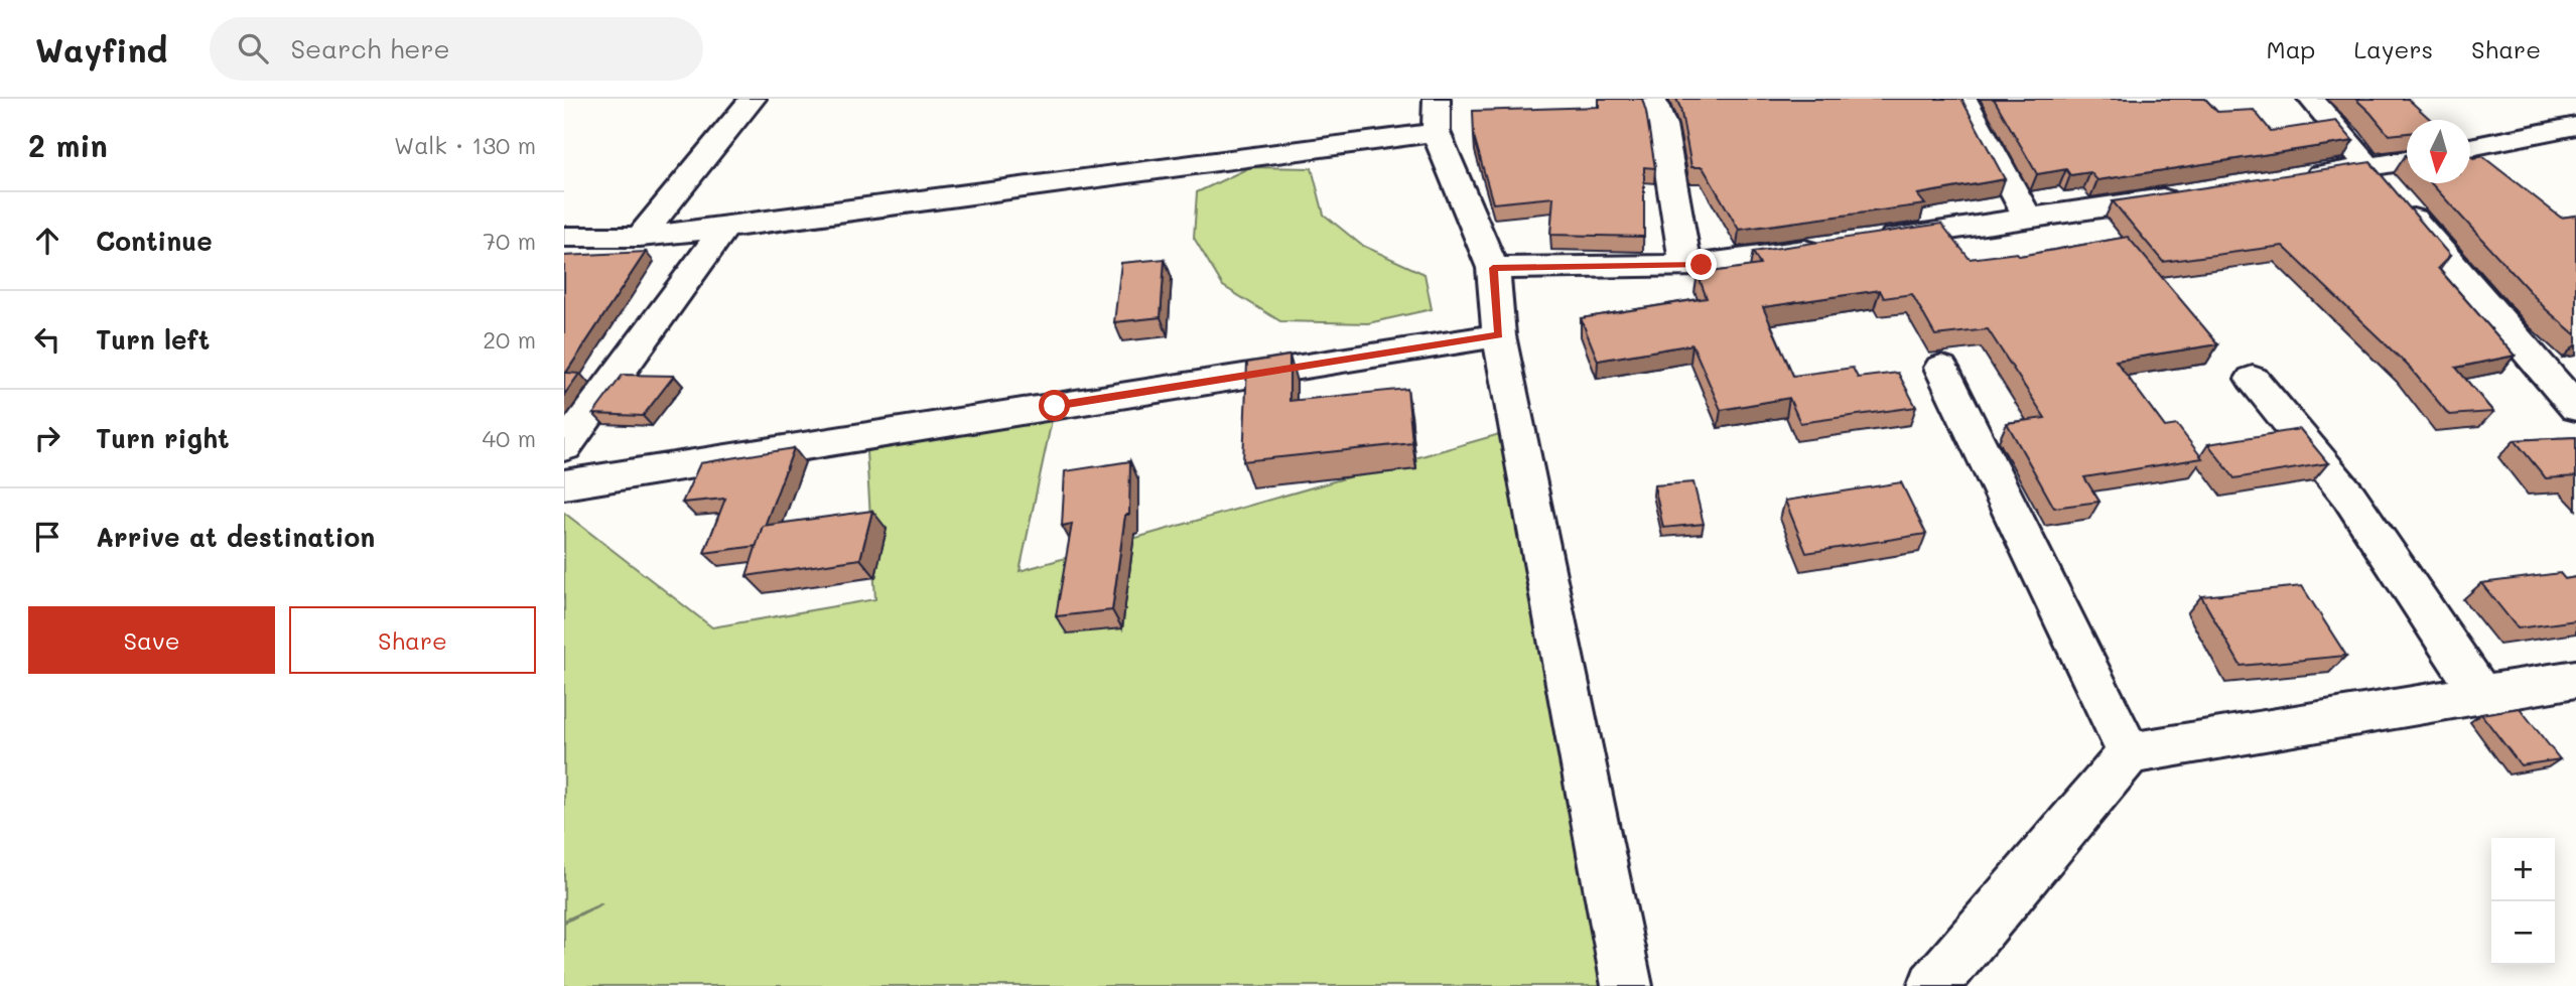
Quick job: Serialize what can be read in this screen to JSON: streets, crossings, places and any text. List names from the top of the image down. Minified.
{"north":"bottom","page":{"header":"Wayfind","search":"Search here","nav":["Map","Layers","Share"],"heading":["2 min","Walk · 130 m"],"list":[["Continue","70 m"],["Turn left","20 m"],["Turn right","40 m"],"Arrive at destination"],"buttons":["Save","Share"],"map_buttons":["+","−"]}}
